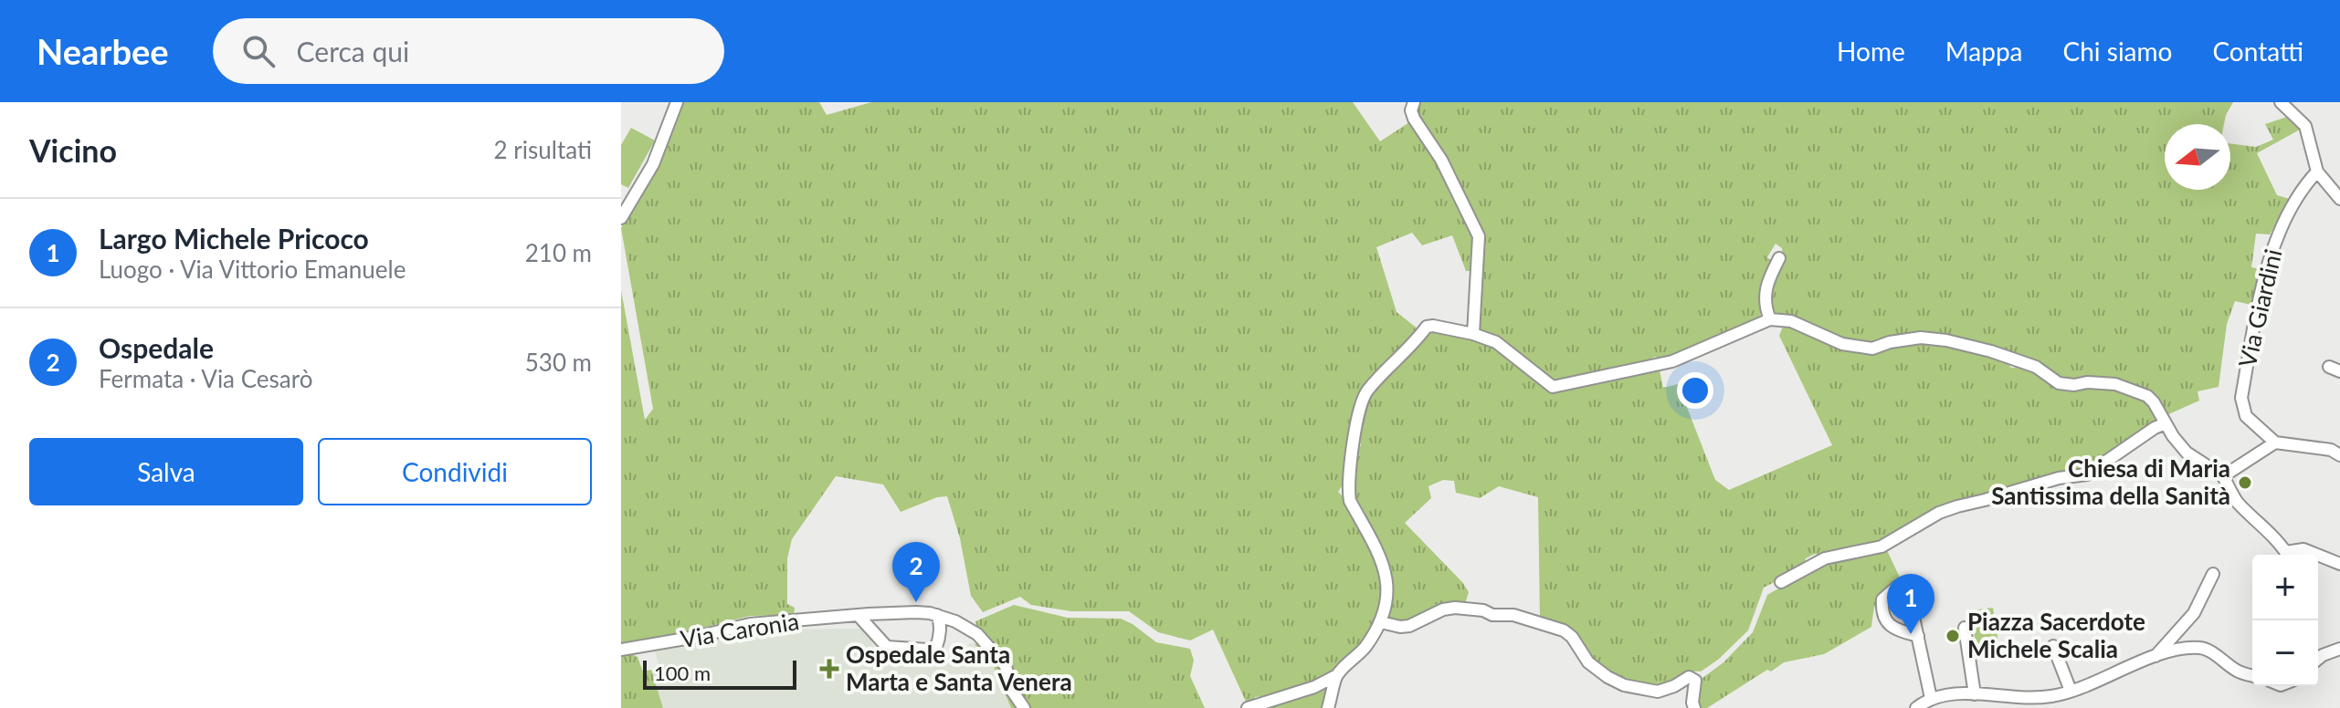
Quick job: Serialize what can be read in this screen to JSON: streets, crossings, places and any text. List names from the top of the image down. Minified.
{"streets":{"street":["Via Giardini","Via Caronia"]},"places":{"other":["Chiesa di Maria Santissima della Sanità","Piazza Sacerdote Michele Scalia"],"health":["Ospedale Santa Marta e Santa Venera"]},"scale_bar":"100 m","north":"left","page":{"header":"Nearbee","search":"Cerca qui","nav":["Home","Mappa","Chi siamo","Contatti"],"heading":["Vicino","2 risultati"],"list":[{"mark":"1","name":"Largo Michele Pricoco","note":"Luogo · Via Vittorio Emanuele","value":"210 m"},{"mark":"2","name":"Ospedale","note":"Fermata · Via Cesarò","value":"530 m"}],"buttons":["Salva","Condividi"],"pins":["2","1"],"map_buttons":["+","−"],"scale":"100 m"}}
